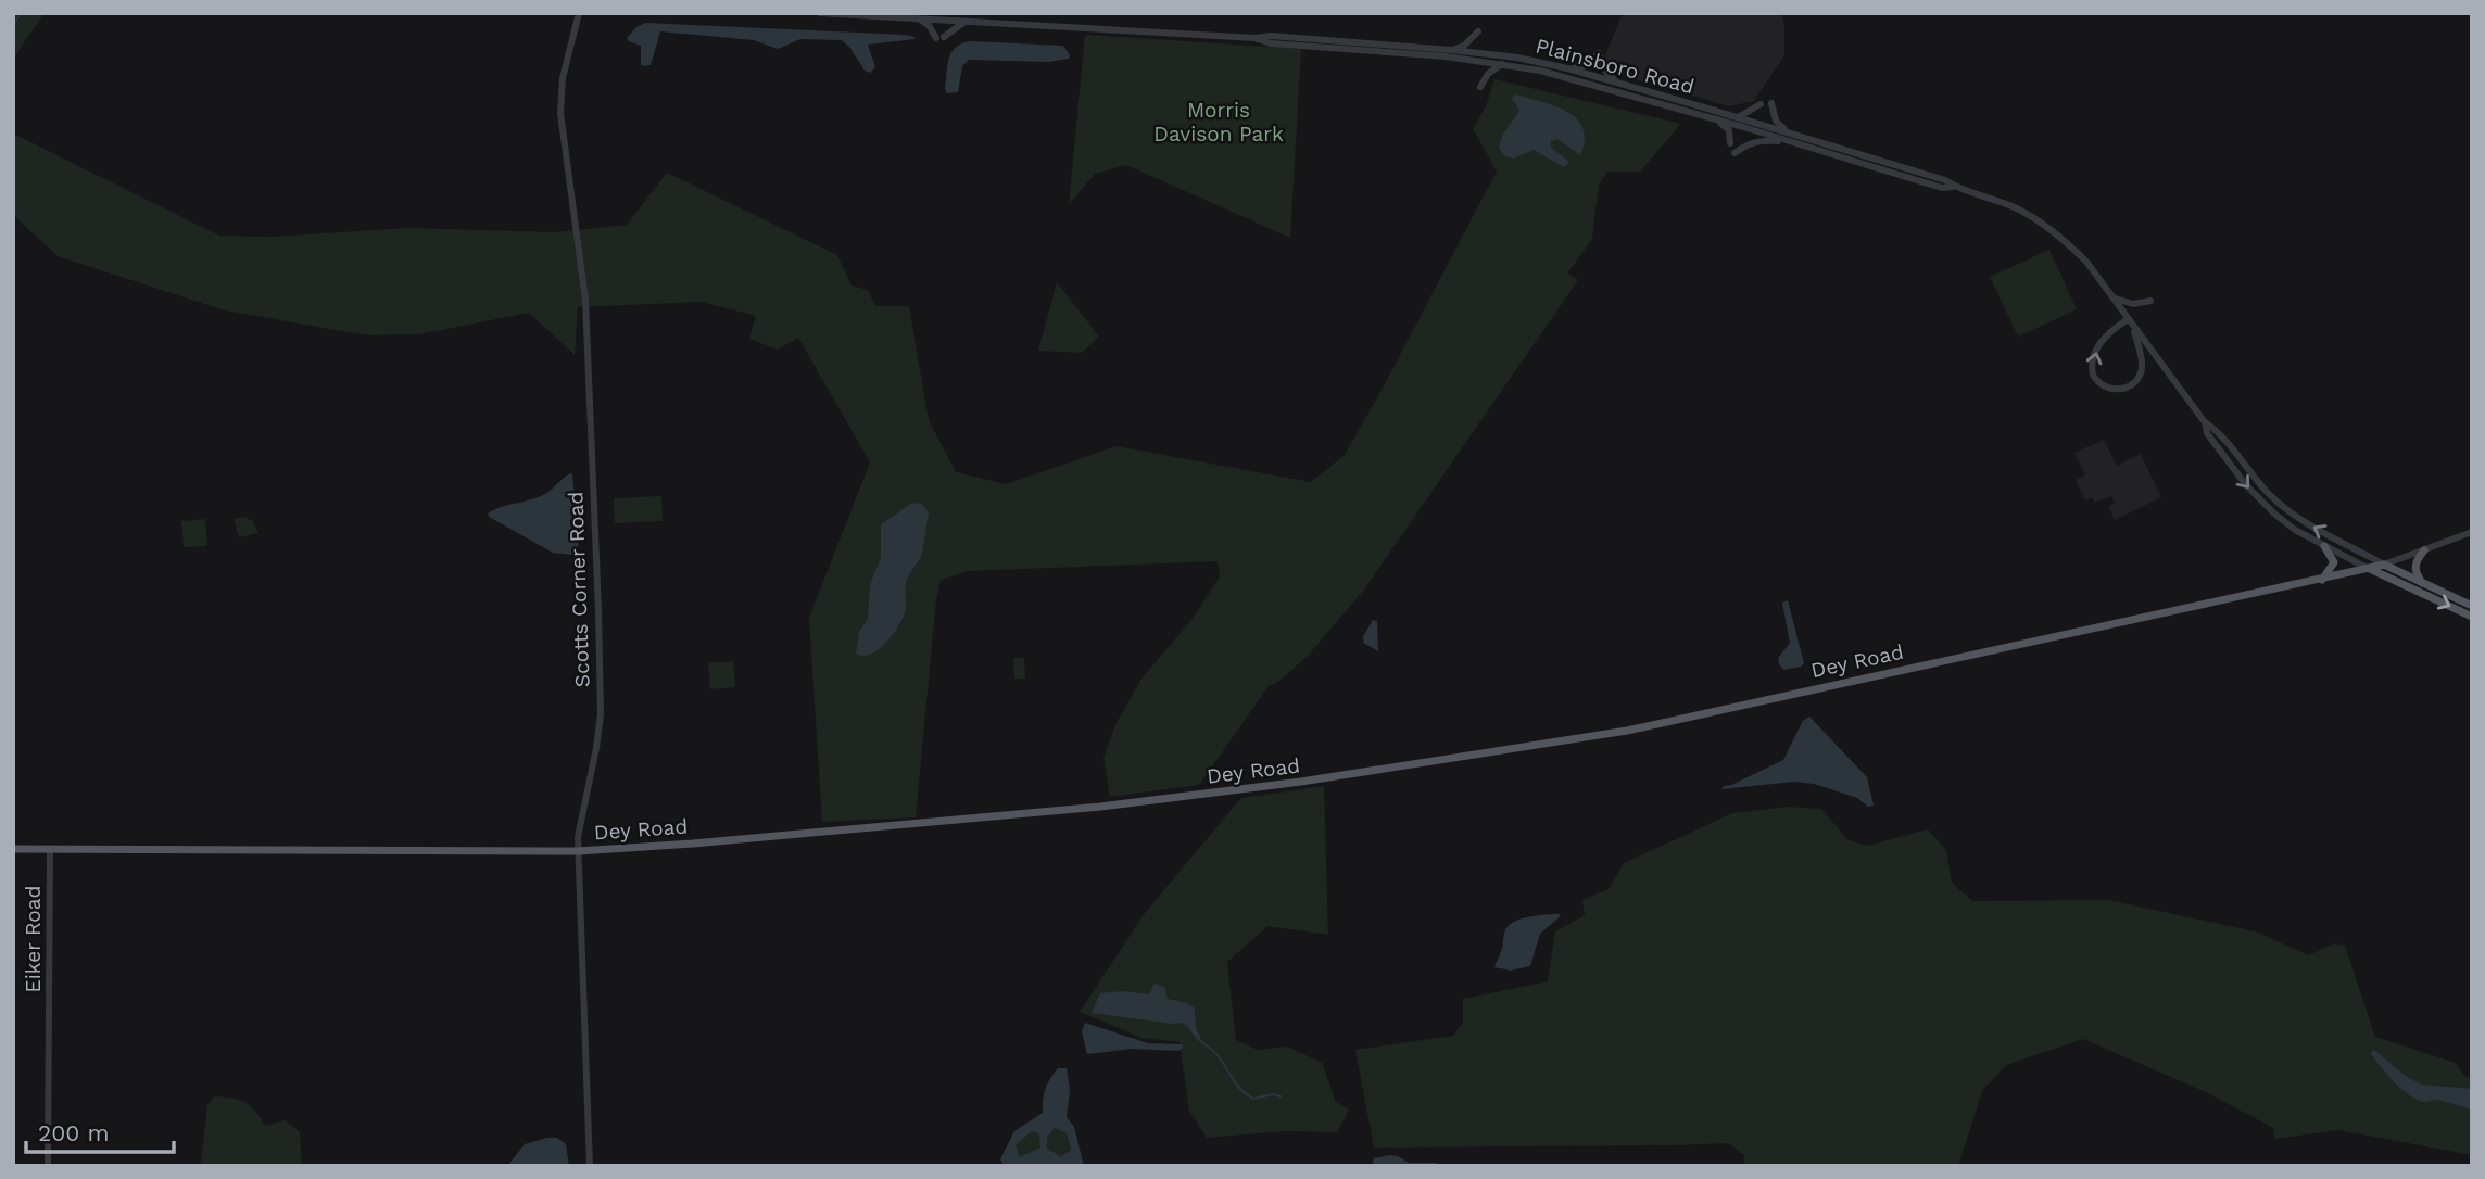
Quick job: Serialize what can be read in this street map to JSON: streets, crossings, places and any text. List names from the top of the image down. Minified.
{"streets":{"main road":["Dey Road"],"street":["Plainsboro Road","Scotts Corner Road","Eiker Road"]},"crossings":[["Scotts Corner Road","Dey Road"],["Dey Road","Eiker Road"]],"parks":["Morris Davison Park"],"scale_bar":"200 m"}
